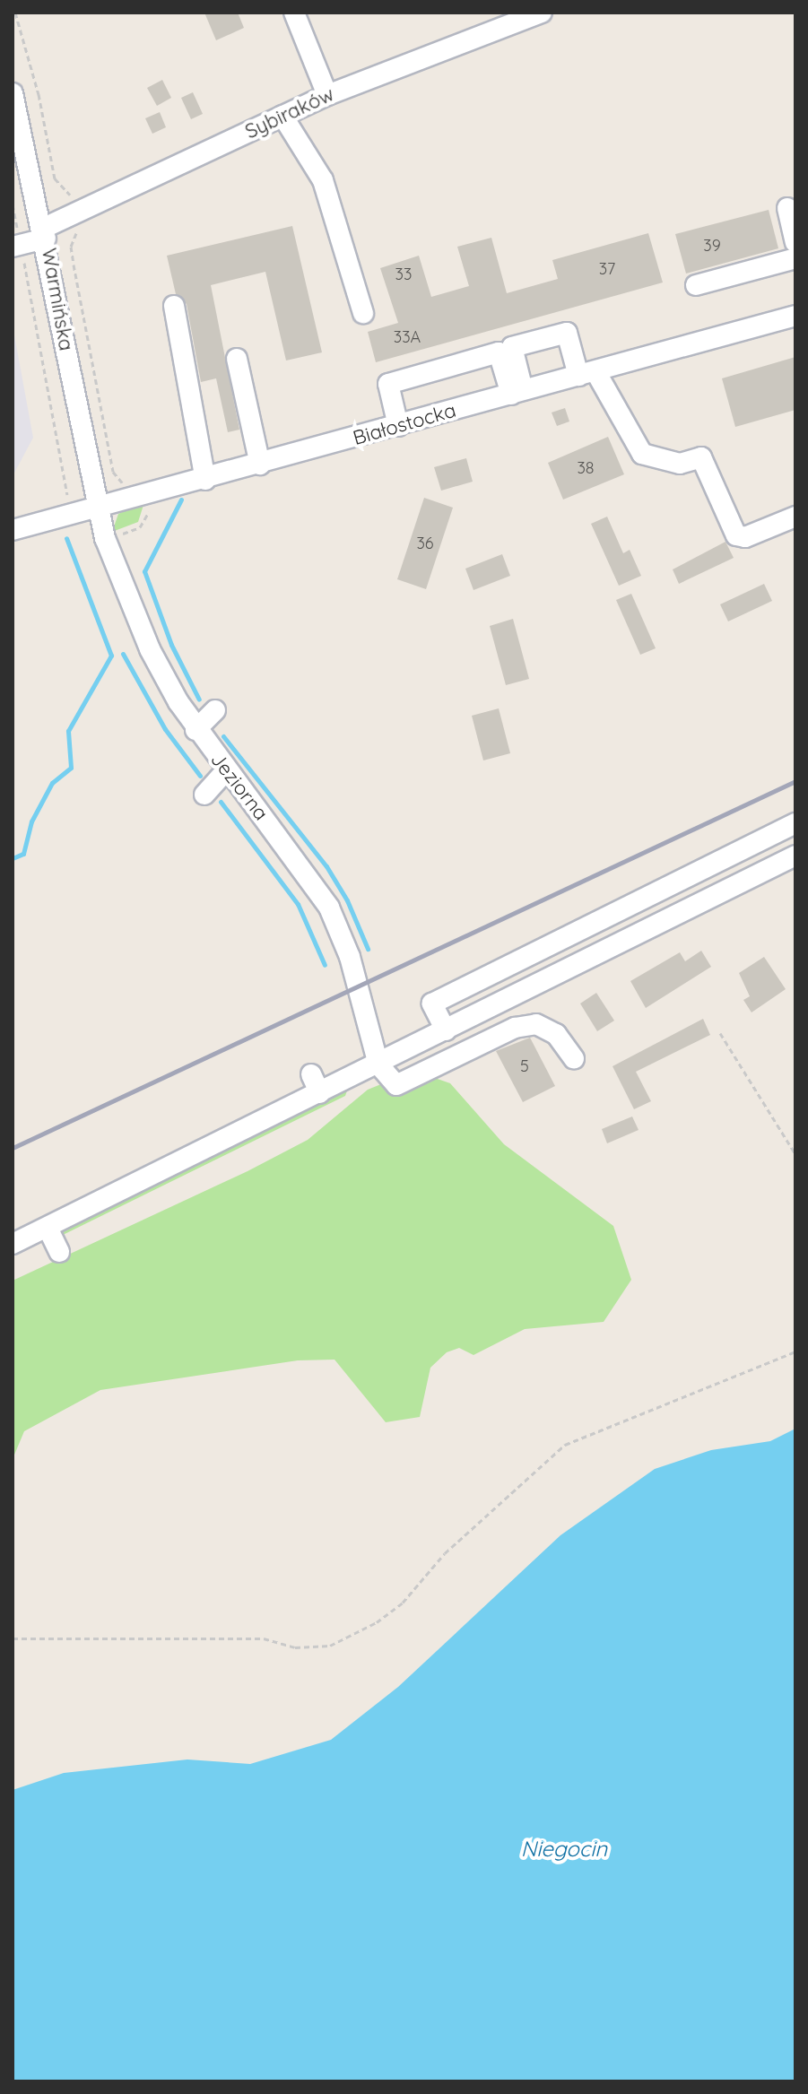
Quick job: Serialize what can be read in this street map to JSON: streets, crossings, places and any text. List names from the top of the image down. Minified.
{"streets":{"street":["Sybiraków","Warmińska","Białostocka","Jeziorna"]},"crossings":[["Sybiraków","Warmińska"],["Warmińska","Białostocka"],["Warmińska","Jeziorna"],["Białostocka","Jeziorna"]],"water":["Niegocin"],"house_numbers":["39","37","33","33A","38","36","5"]}
